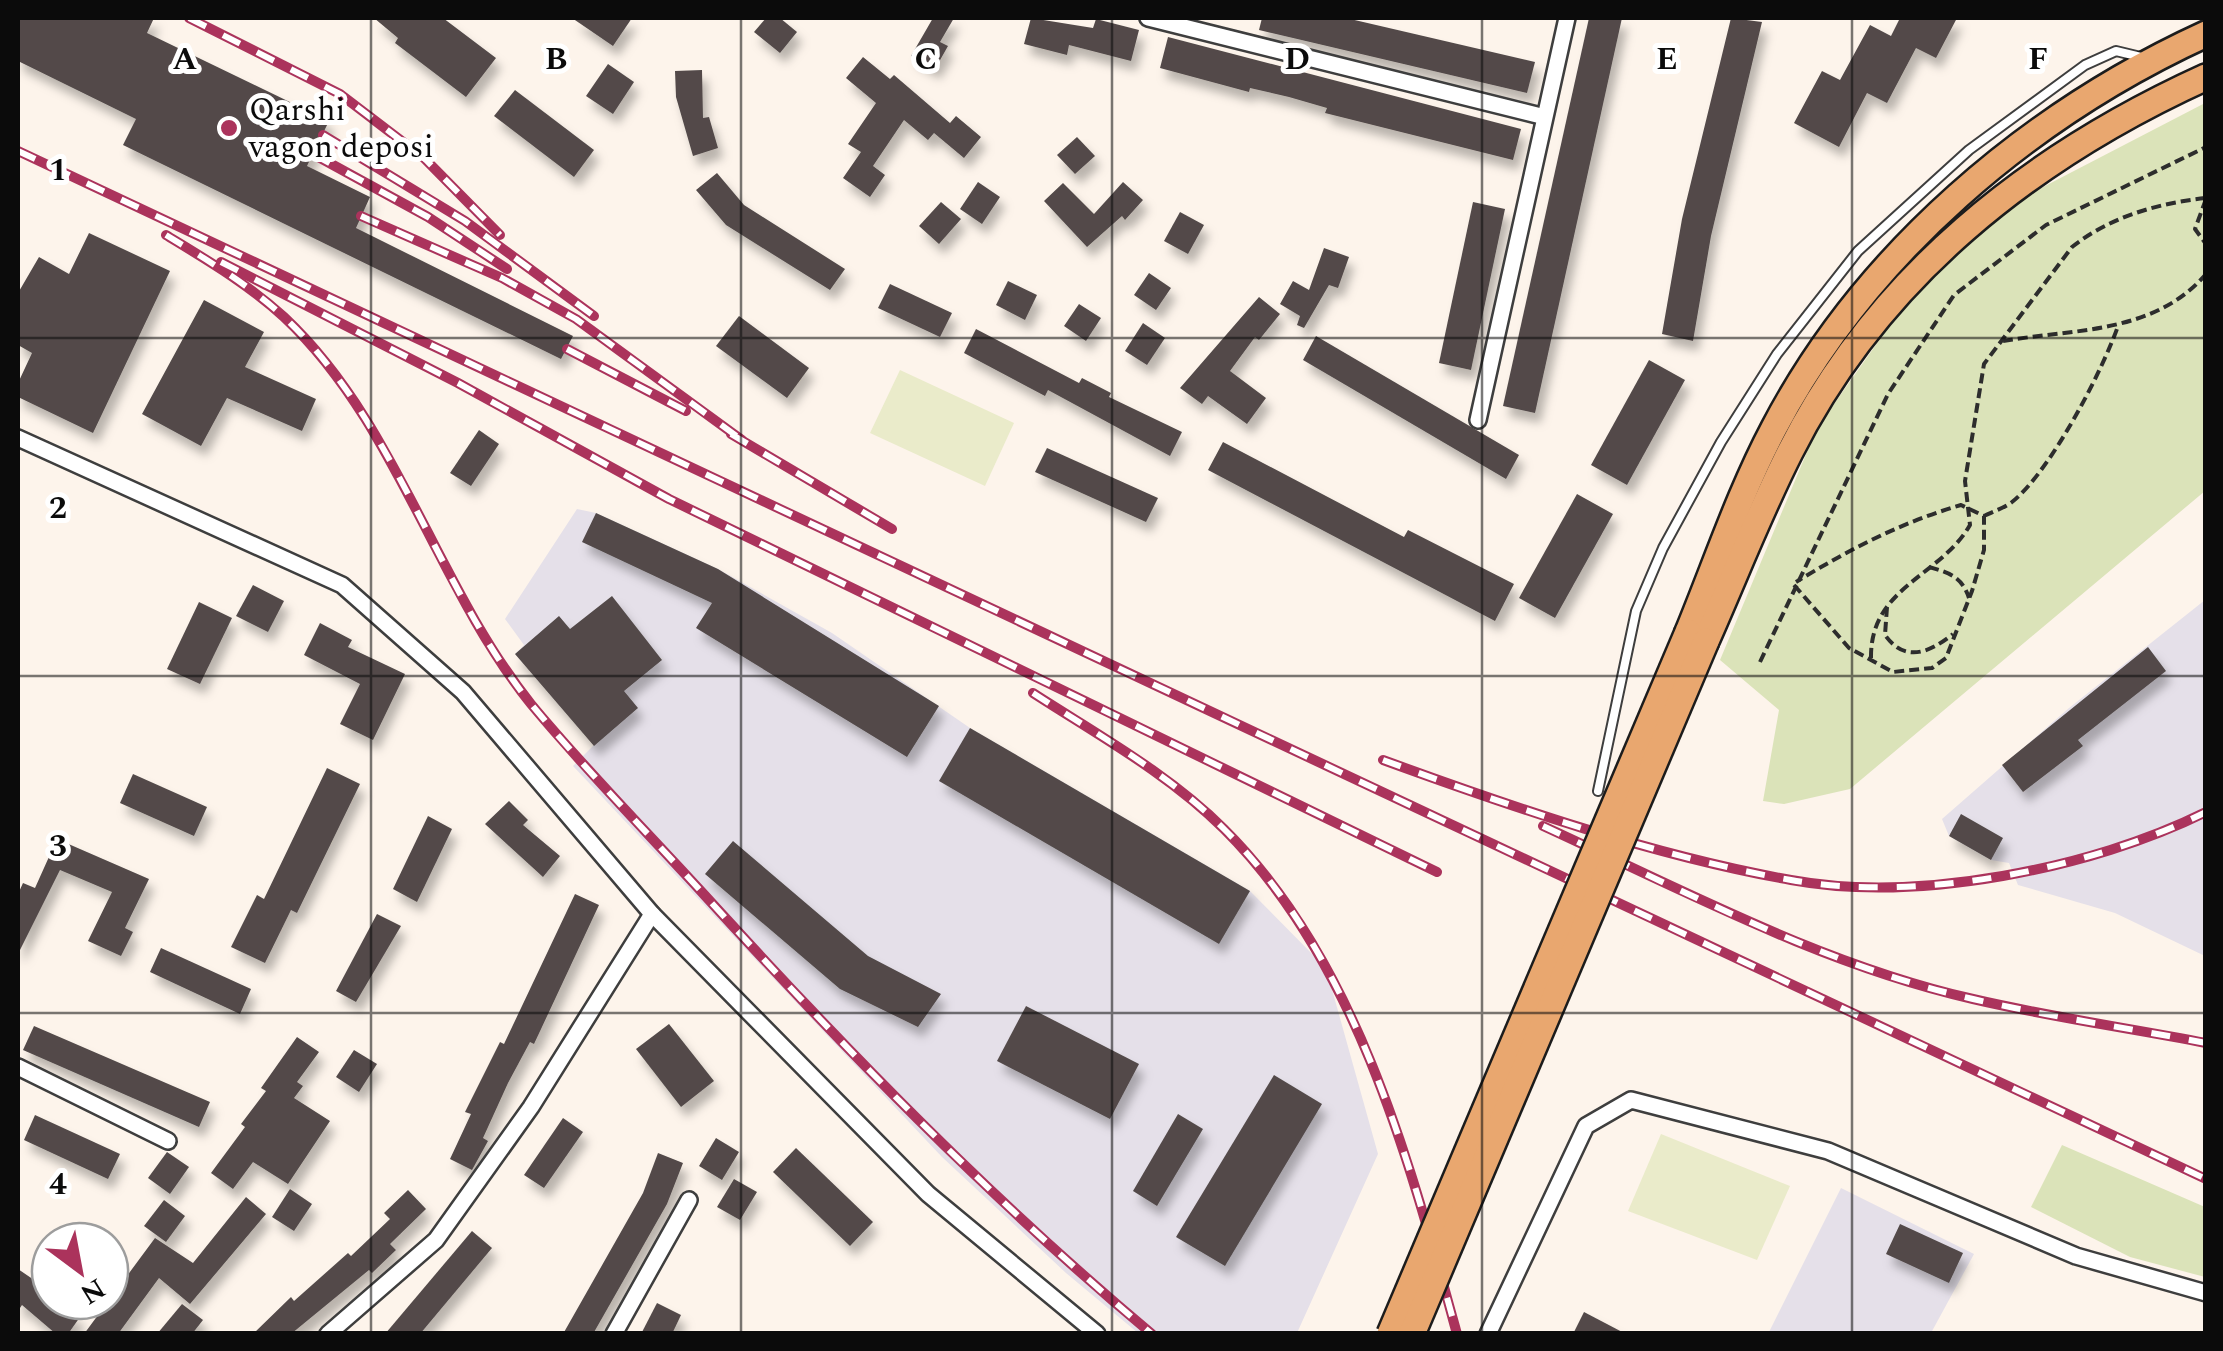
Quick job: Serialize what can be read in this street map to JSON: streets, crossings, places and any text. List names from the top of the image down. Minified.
{"places":["Qarshi vagon deposi"],"north":"bottom right","grid":{"columns":["A","B","C","D","E","F"],"rows":["1","2","3","4"]}}
